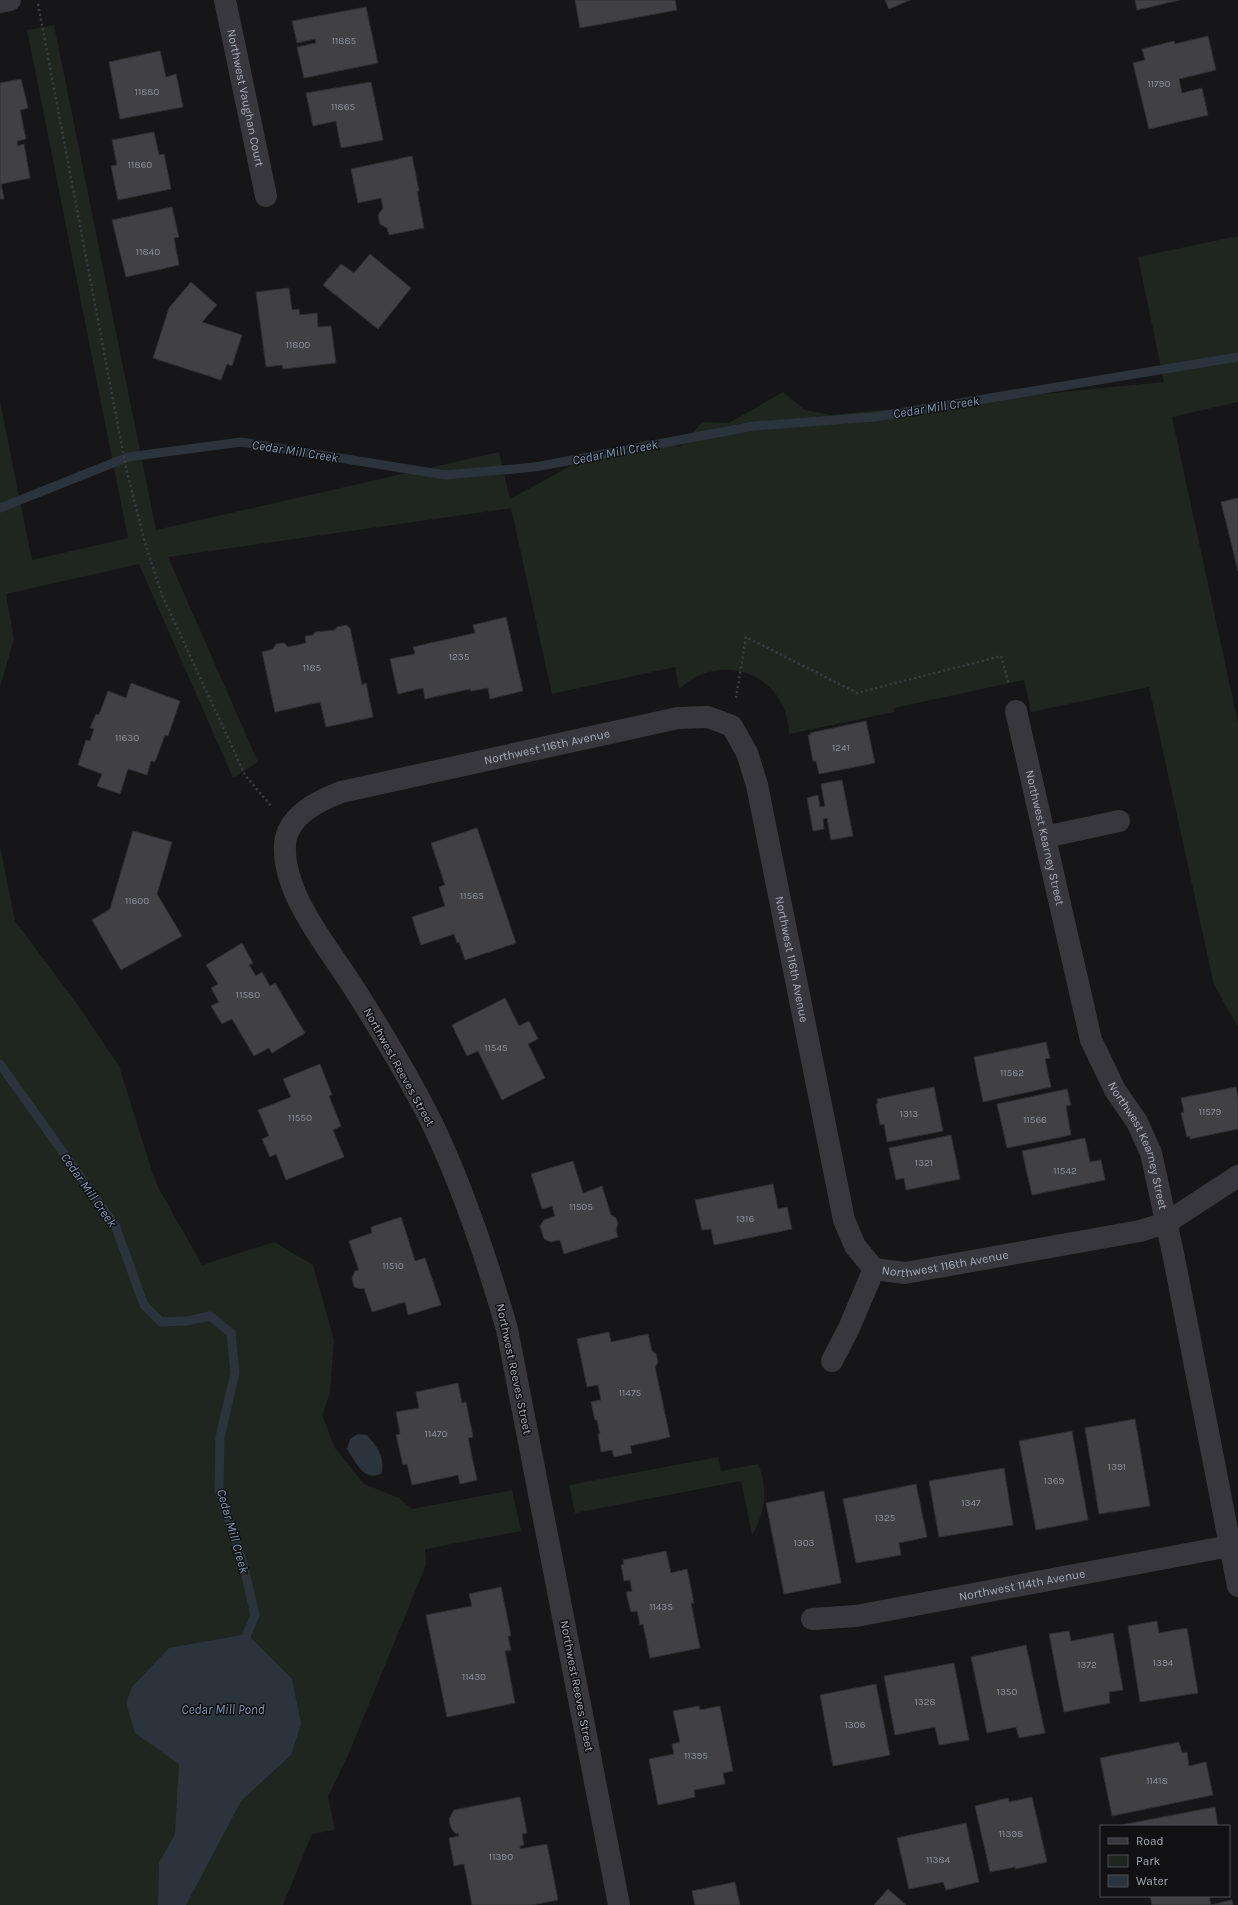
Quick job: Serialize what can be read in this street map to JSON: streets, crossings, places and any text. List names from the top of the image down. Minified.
{"streets":{"street":["Northwest Vaughan Court","Northwest 116th Avenue","Northwest Kearney Street","Northwest Reeves Street","Northwest 114th Avenue"]},"crossings":[["Northwest 116th Avenue","Northwest Kearney Street"],["Northwest 116th Avenue","Northwest Reeves Street"],["Northwest Kearney Street","Northwest 114th Avenue"]],"water":["Cedar Mill Creek","Cedar Mill Pond"],"house_numbers":["11885","11790","11880","11865","11860","11840","11800","1235","1185","11630","1241","11585","11600","11580","11545","11582","11579","1313","11550","11566","1321","11542","11505","1316","11510","11475","11470","1391","1369","1347","1325","1303","11435","1394","1372","11430","1350","1328","1306","11395","11418","11398","11390","11384"],"legend":["Road","Park","Water"]}
